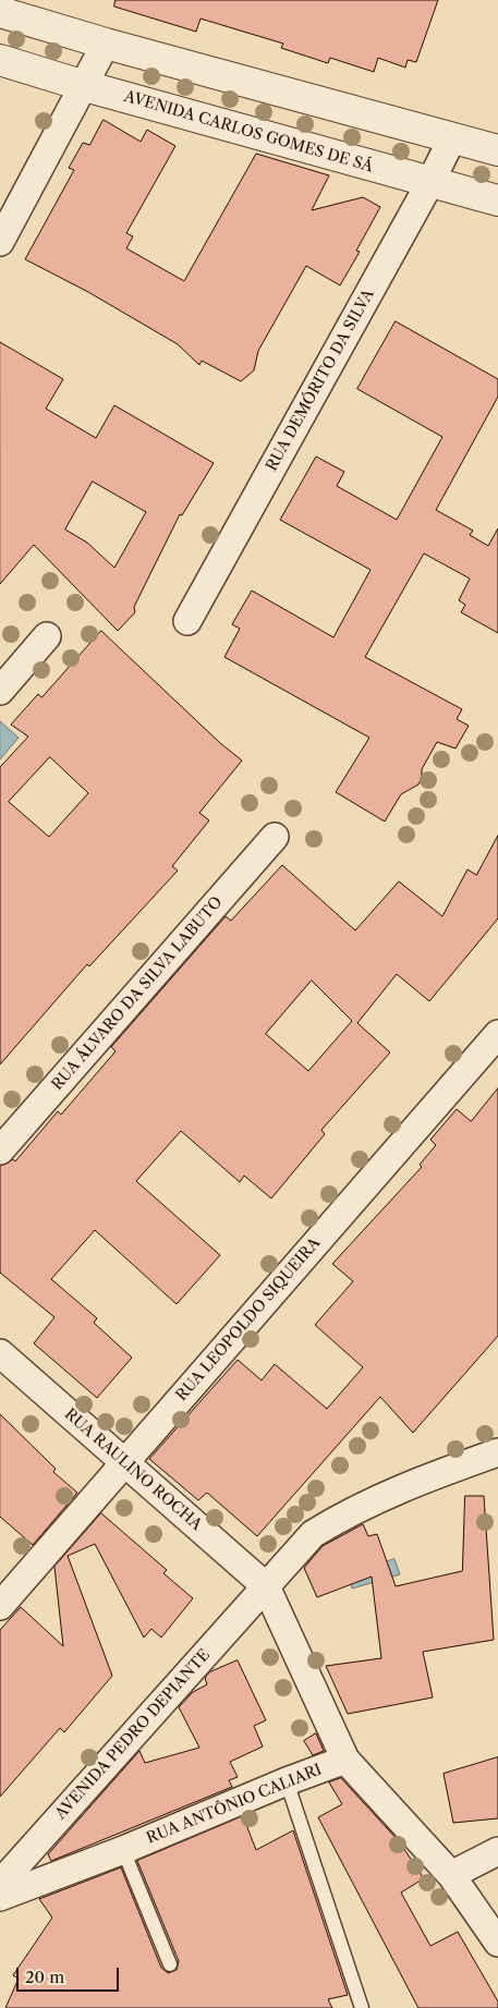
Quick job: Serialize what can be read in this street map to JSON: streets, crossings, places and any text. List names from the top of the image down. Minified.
{"streets":{"street":["AVENIDA CARLOS GOMES DE SÁ","RUA DEMÓRITO DA SILVA","RUA ÁLVARO DA SILVA LABUTO","RUA LEOPOLDO SIQUEIRA","RUA RAULINO ROCHA","AVENIDA PEDRO DEPIANTE","RUA ANTÔNIO CALIARI"]},"crossings":[["AVENIDA CARLOS GOMES DE SÁ","RUA DEMÓRITO DA SILVA"],["RUA LEOPOLDO SIQUEIRA","RUA RAULINO ROCHA"],["RUA RAULINO ROCHA","AVENIDA PEDRO DEPIANTE"]],"scale_bar":"20 m"}
